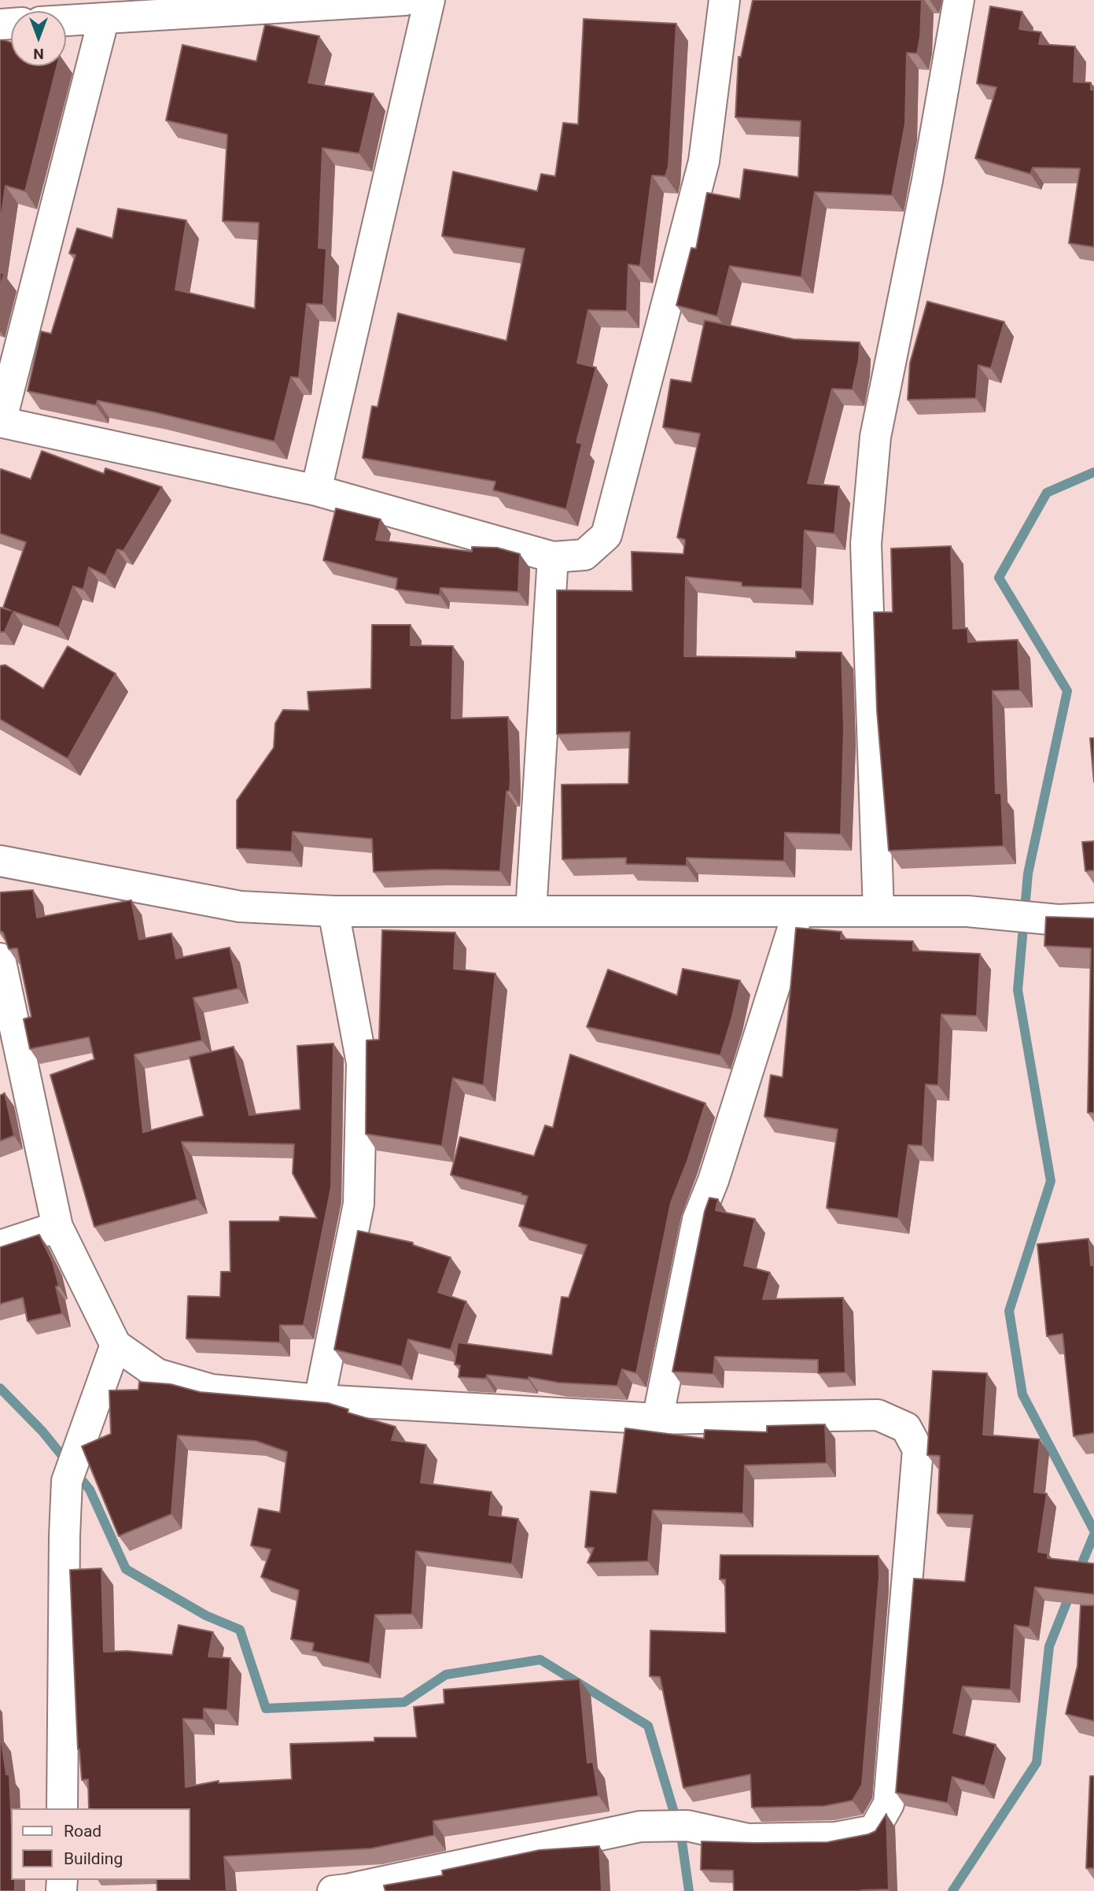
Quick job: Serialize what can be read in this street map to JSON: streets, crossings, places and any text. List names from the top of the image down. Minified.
{"legend":["Road","Building"],"north":"bottom"}
